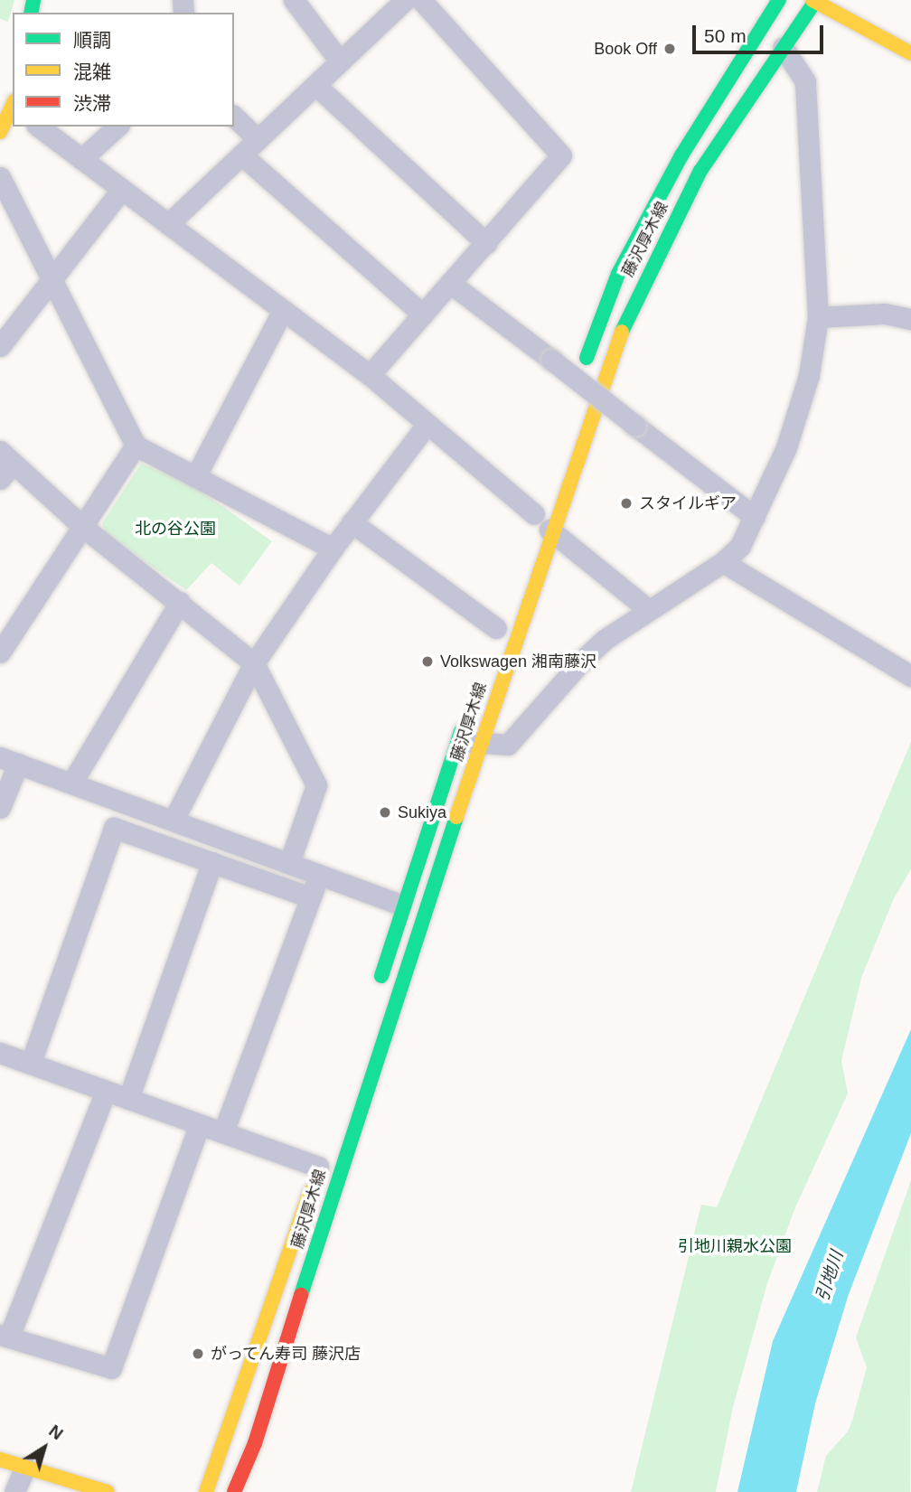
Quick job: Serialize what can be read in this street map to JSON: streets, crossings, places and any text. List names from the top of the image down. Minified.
{"streets":{"main road":["藤沢厚木線"]},"water":["引地川"],"parks":["北の谷公園","引地川親水公園"],"places":["Book Off","スタイルギア","Volkswagen 湘南藤沢","Sukiya","がってん寿司 藤沢店"],"legend":["順調","混雑","渋滞"],"scale_bar":"50 m","north":"top right"}
